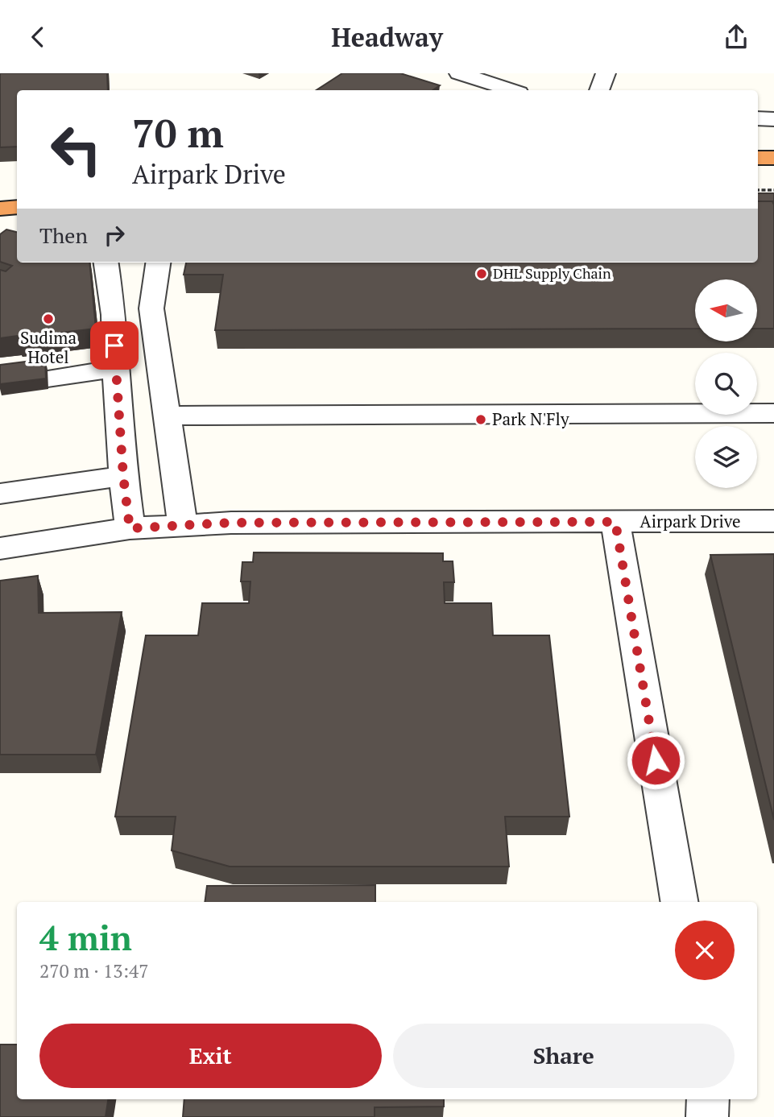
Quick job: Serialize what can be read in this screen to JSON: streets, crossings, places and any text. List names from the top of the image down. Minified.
{"streets":{"street":["Airpark Drive"]},"places":["DHL Supply Chain","Sudima Hotel","Park N'Fly"],"north":"left","page":{"header":"Headway","turn":["70 m","Airpark Drive"],"then":"Then","heading":["4 min","270 m · 13:47"],"buttons":["Exit","Share"]}}
